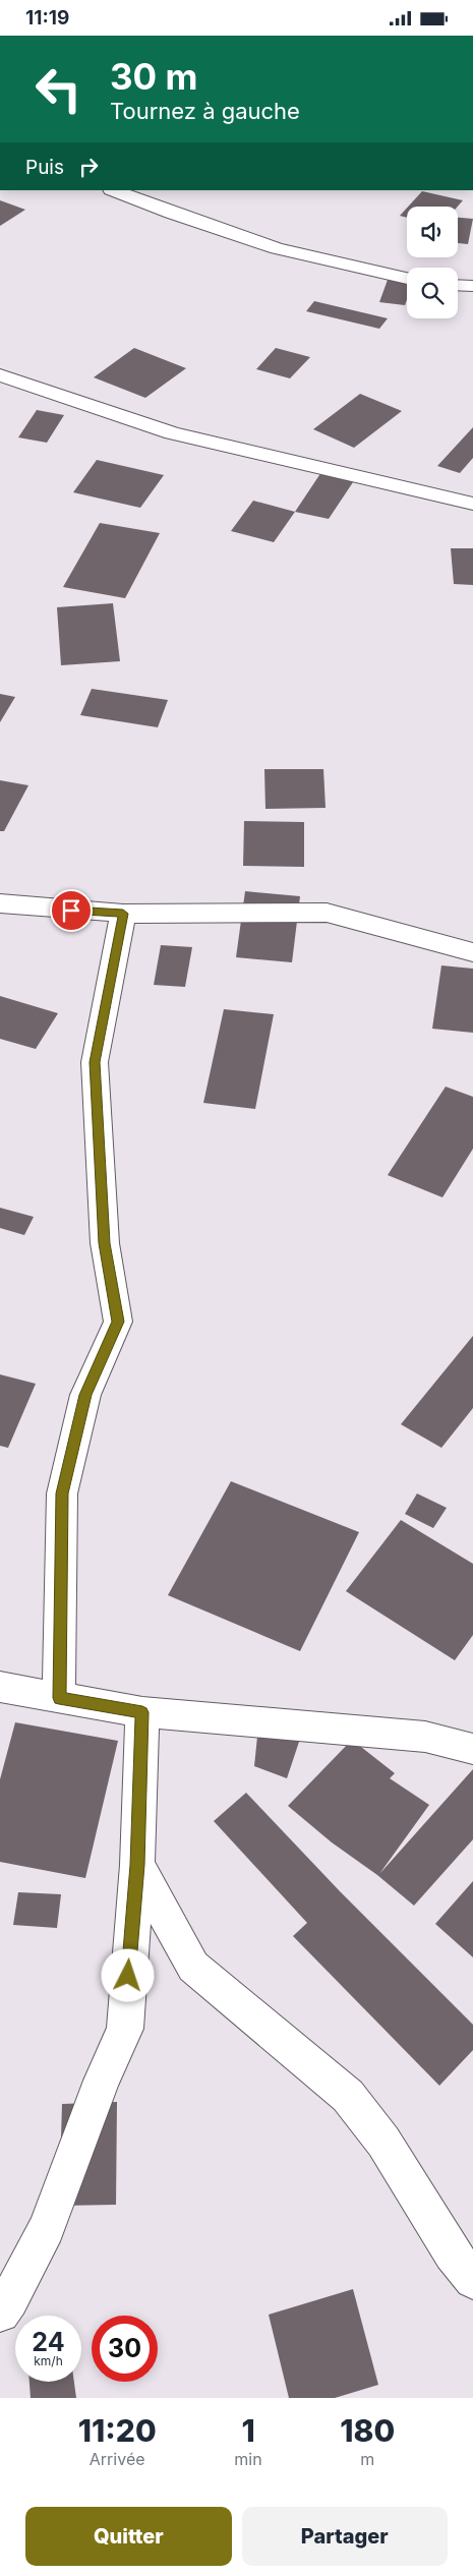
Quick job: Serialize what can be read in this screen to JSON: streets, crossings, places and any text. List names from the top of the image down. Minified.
{"page":{"status":"11:19","turn":["30 m","Tournez à gauche"],"then":"Puis","speed":"24 km/h","limit":"30","eta":["11:20","Arrivée","1","min","180","m"],"buttons":["Quitter","Partager"]}}
